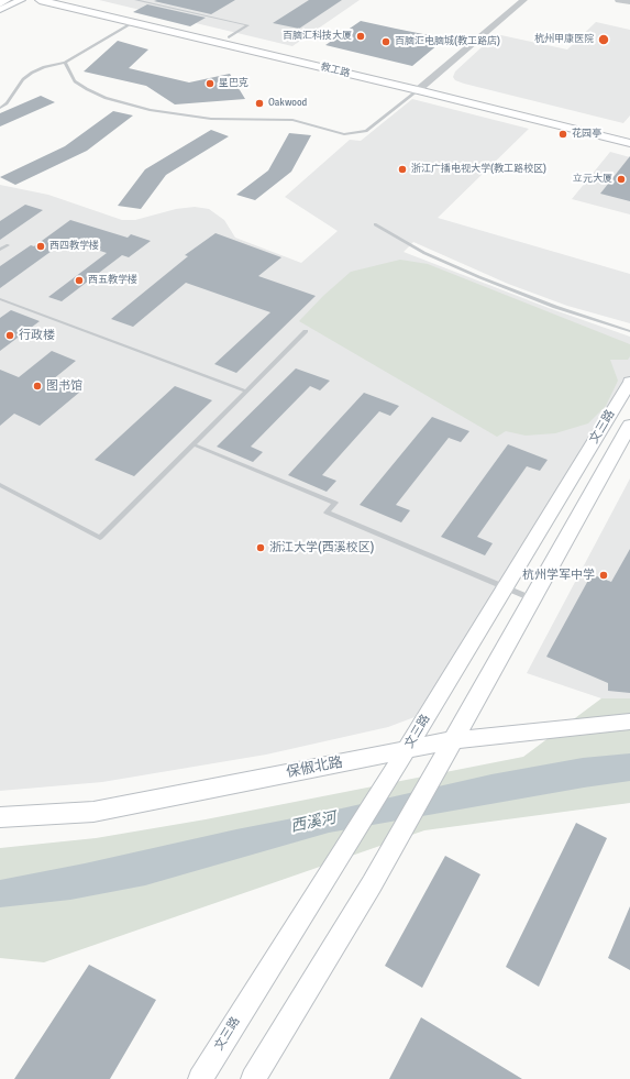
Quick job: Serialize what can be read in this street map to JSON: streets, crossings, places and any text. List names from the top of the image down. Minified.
{"streets":{"main road":["教工路","文三路","保俶北路"]},"crossings":[["文三路","保俶北路"]],"water":["西溪河"],"places":["百脑汇科技大厦","杭州甲康医院","百脑汇电脑城(教工路店)","星巴克","Oakwood","花园亭","浙江广播电视大学(教工路校区)","立元大厦","西四教学楼","西五教学楼","行政楼","图书馆","浙江大学(西溪校区)","杭州学军中学"]}
